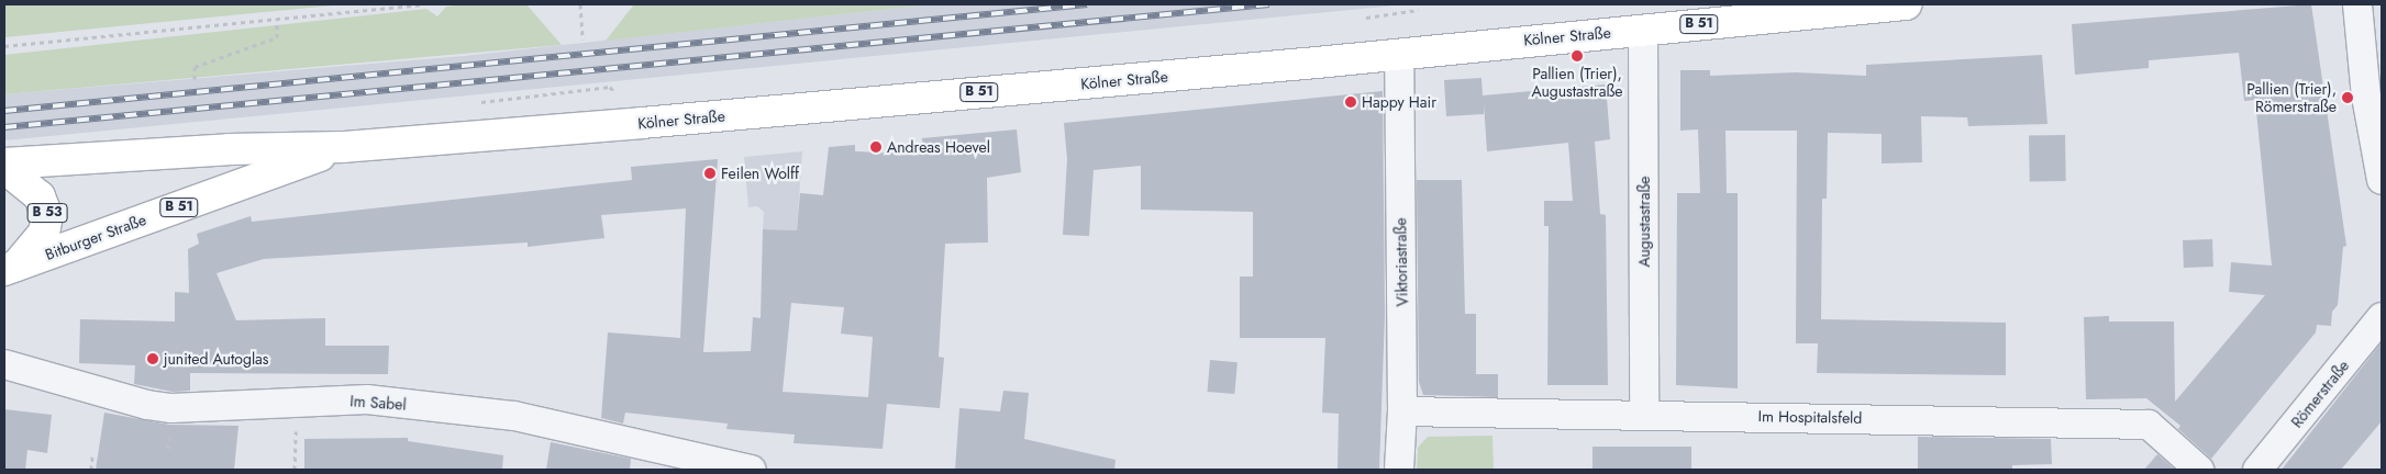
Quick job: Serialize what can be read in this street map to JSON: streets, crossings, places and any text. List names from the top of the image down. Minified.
{"streets":{"main road":["B 51","Kölner Straße","B 53","Bitburger Straße"],"street":["Augustastraße","Viktoriastraße","Römerstraße","Im Sabel","Im Hospitalsfeld"]},"crossings":[["Kölner Straße","Augustastraße"],["Kölner Straße","Bitburger Straße"],["Kölner Straße","Viktoriastraße"],["B 53","Bitburger Straße"],["Augustastraße","Im Hospitalsfeld"],["Viktoriastraße","Im Hospitalsfeld"]],"places":["Pallien (Trier), Augustastraße","Pallien (Trier), Römerstraße","Happy Hair","Andreas Hoevel","Feilen Wolff","junited Autoglas"]}
